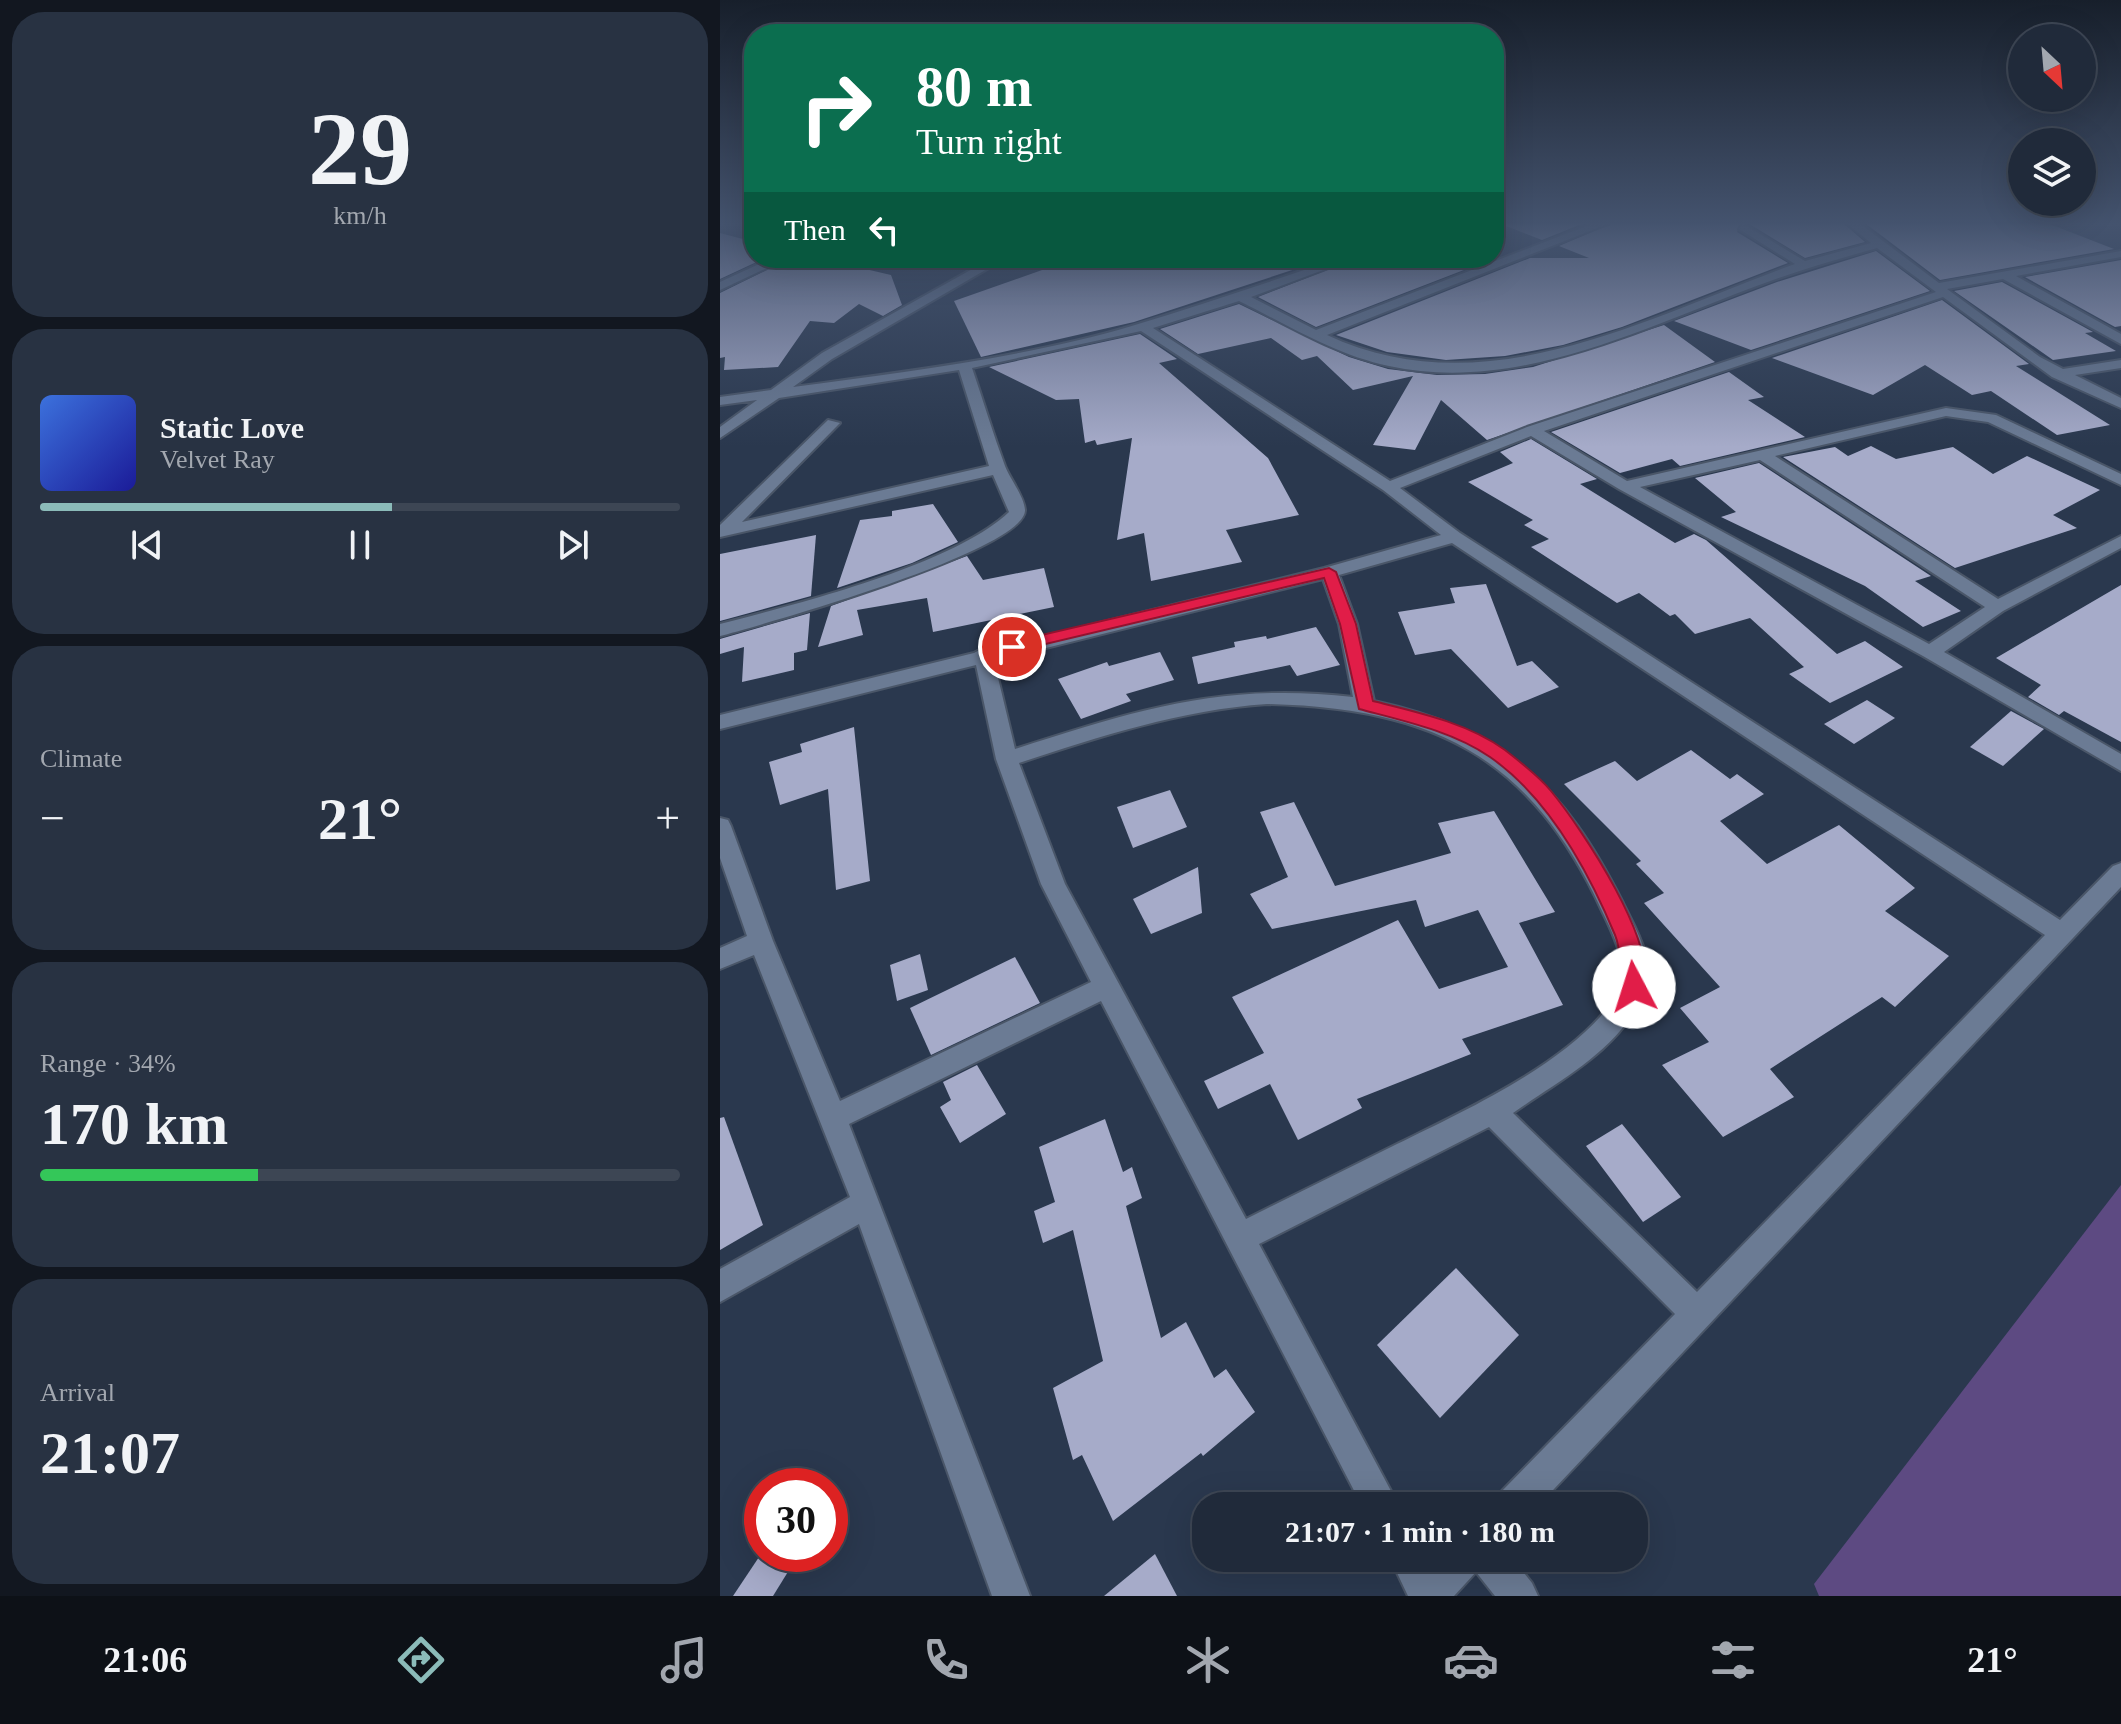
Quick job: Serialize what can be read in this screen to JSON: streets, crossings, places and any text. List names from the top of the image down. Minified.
{"north":"bottom right","page":{"tile":[["29","km/h"],"Climate",["Range · 34%","170 km"],["Arrival","21:07"]],"turn":["80 m","Turn right"],"then":"Then","song":["Static Love","Velvet Ray"],"heat":["−","21°","+"],"limit":"30","trip":"21:07 · 1 min · 180 m","tabs":["21:06","21°"]}}
